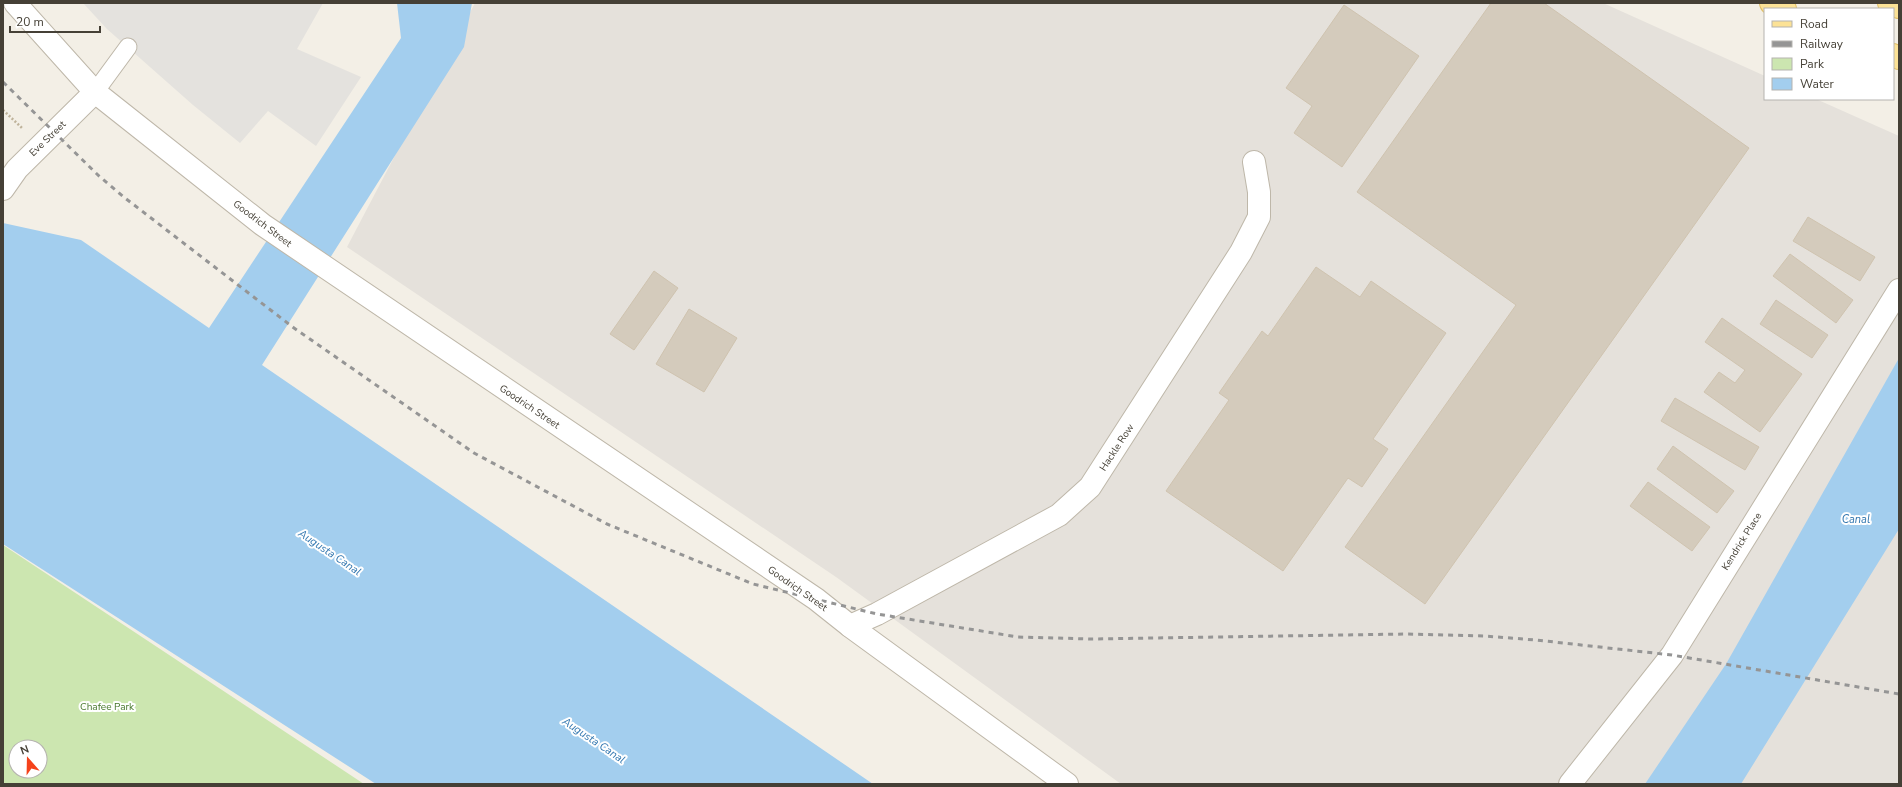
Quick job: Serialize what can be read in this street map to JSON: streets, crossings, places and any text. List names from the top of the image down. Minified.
{"streets":{"street":["Eve Street","Goodrich Street","Hackle Row","Kendrick Place"]},"crossings":[["Eve Street","Goodrich Street"],["Goodrich Street","Hackle Row"]],"water":["Canal","Augusta Canal"],"parks":["Chafee Park"],"legend":["Road","Railway","Park","Water"],"scale_bar":"20 m","north":"top"}
